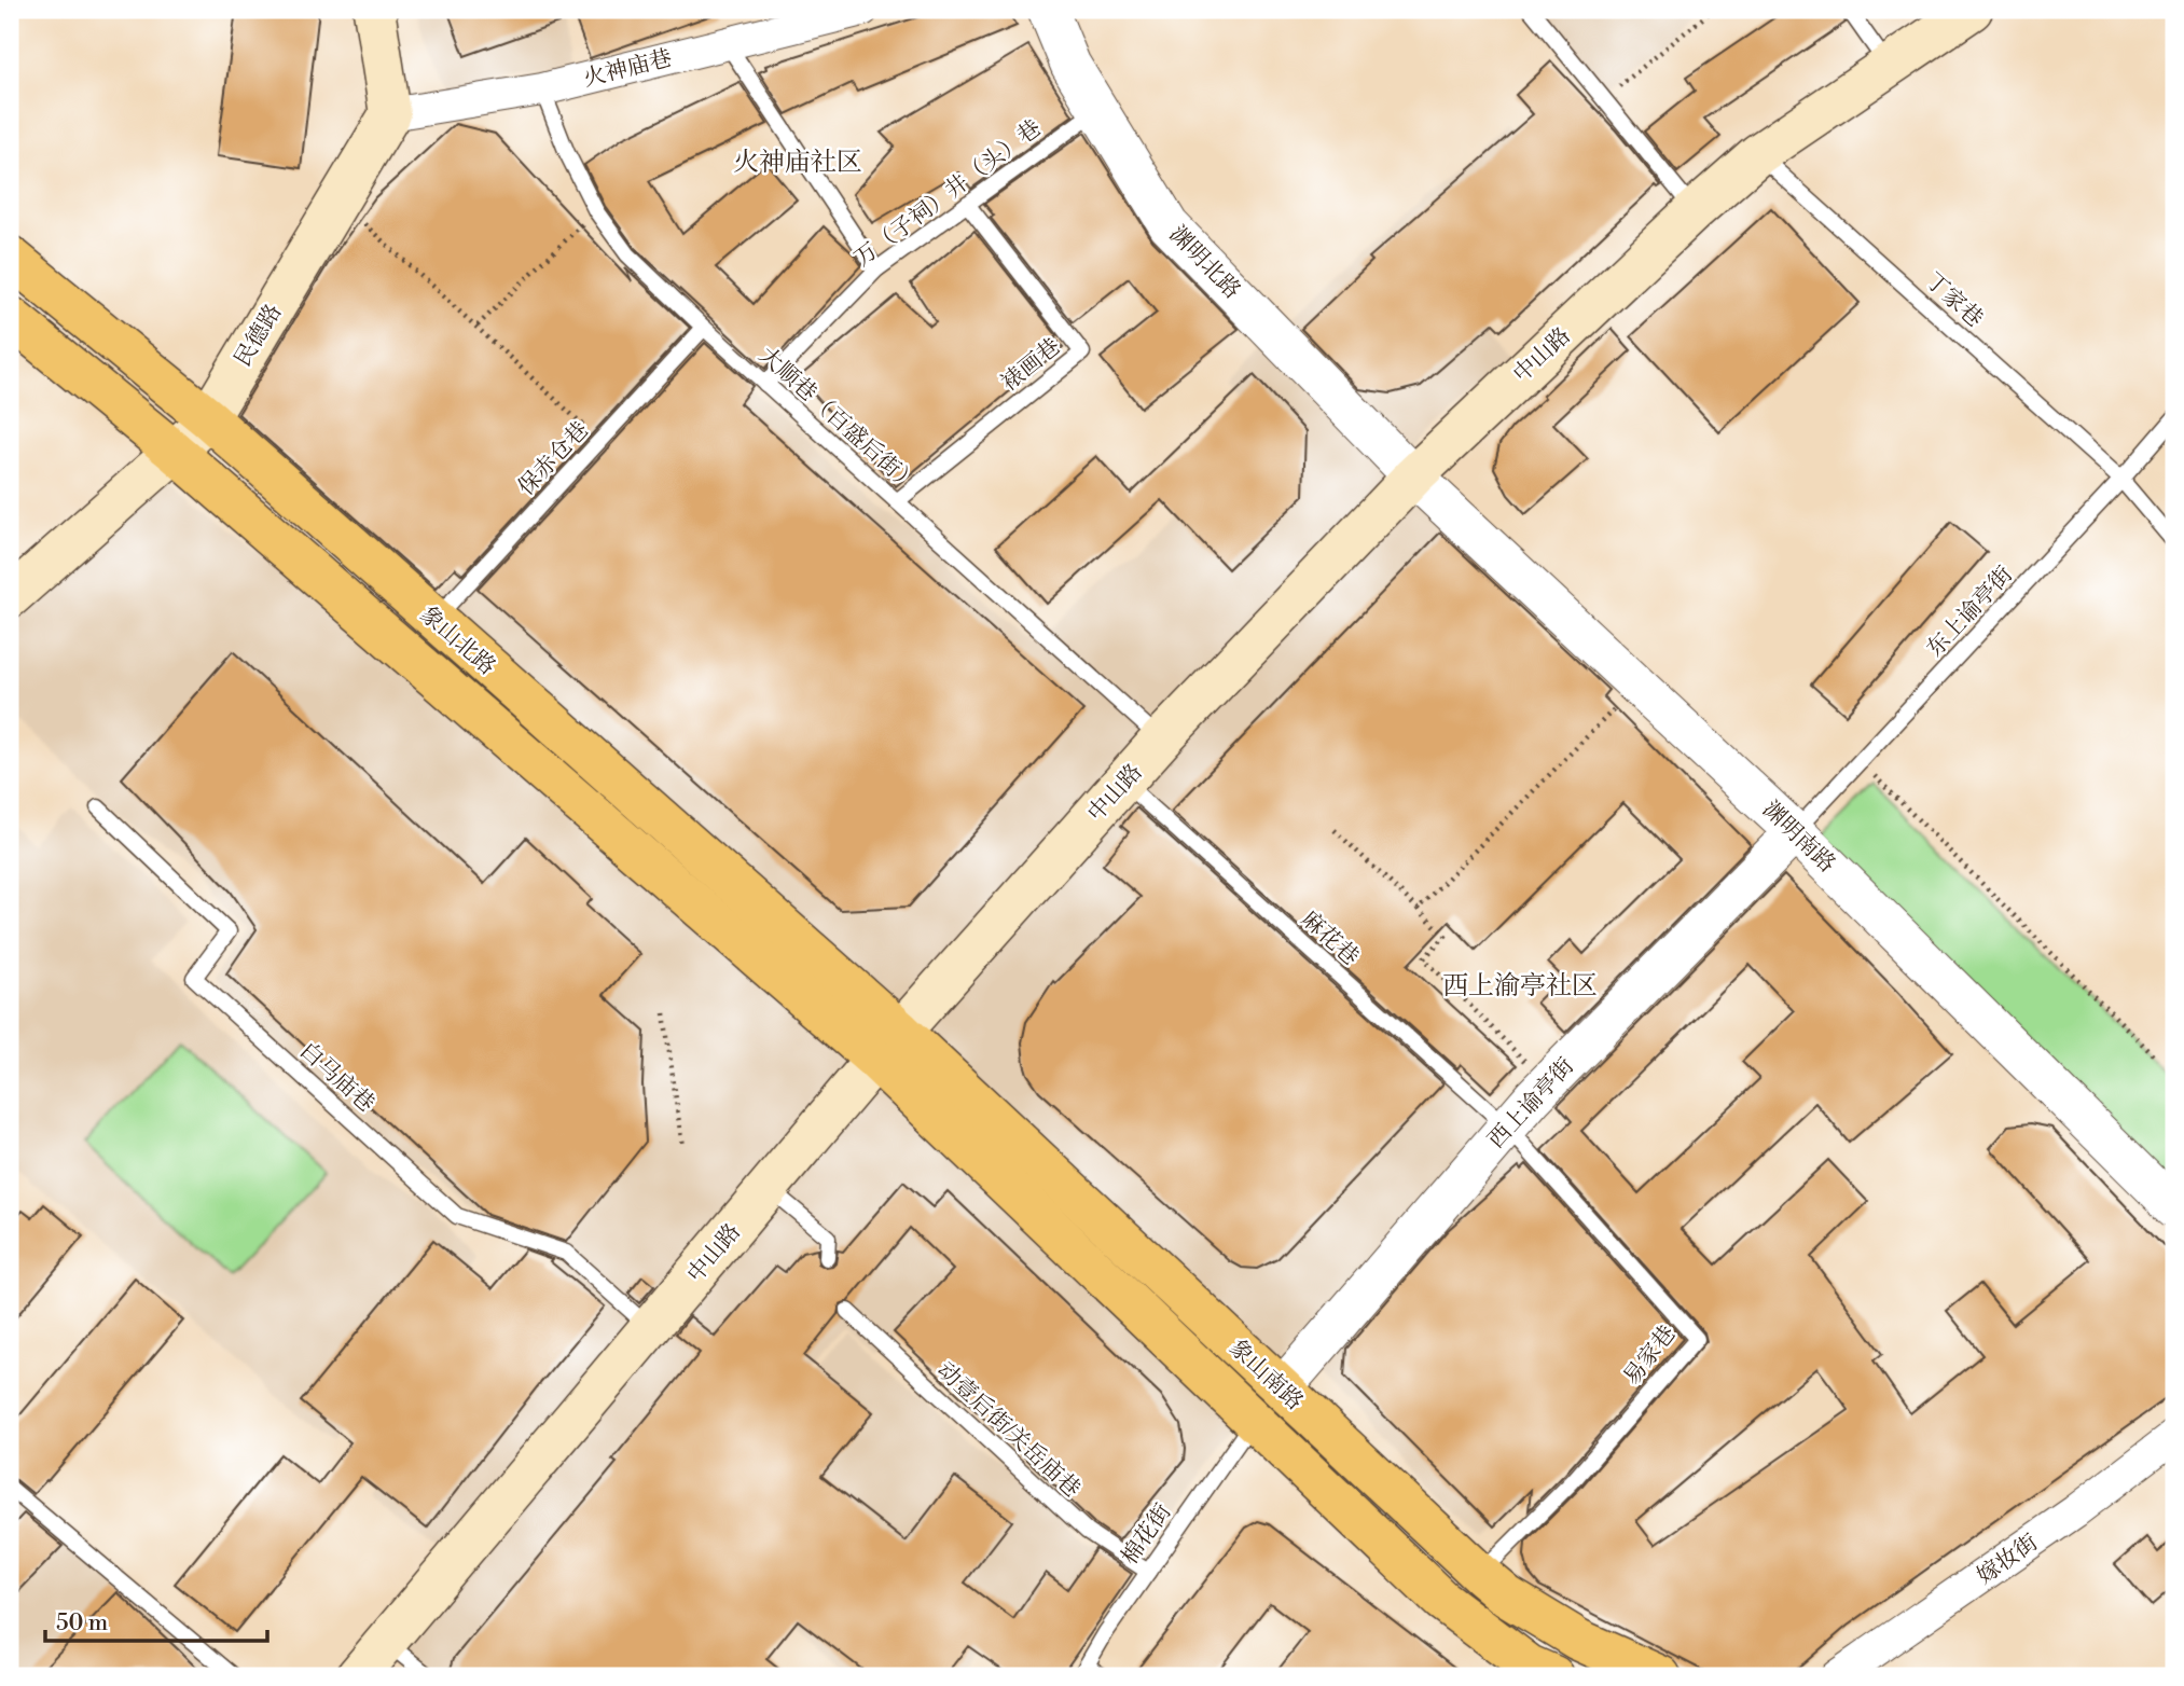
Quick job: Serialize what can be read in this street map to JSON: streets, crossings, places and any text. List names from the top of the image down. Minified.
{"streets":{"main road":["民德路","中山路","象山北路","象山南路"],"street":["火神庙巷","渊明北路","渊明南路","西上谕亭街","嫁妆街"],"lane":["万（子祠）井（头）巷","丁家巷","裱画巷","大顺巷（百盛后街）","保赤仓巷","东上谕亭街","麻花巷","白马庙巷","易家巷","动壹后街/关岳庙巷","棉花街"]},"crossings":[["火神庙巷","民德路"],["火神庙巷","大顺巷（百盛后街）"],["万（子祠）井（头）巷","渊明北路"],["万（子祠）井（头）巷","裱画巷"],["万（子祠）井（头）巷","大顺巷（百盛后街）"],["渊明北路","中山路"],["渊明北路","渊明南路"],["丁家巷","中山路"],["丁家巷","东上谕亭街"],["民德路","象山北路"],["中山路","大顺巷（百盛后街）"],["中山路","象山北路"],["中山路","渊明南路"],["中山路","麻花巷"],["中山路","白马庙巷"],["中山路","象山南路"],["裱画巷","大顺巷（百盛后街）"],["大顺巷（百盛后街）","保赤仓巷"],["保赤仓巷","象山北路"],["东上谕亭街","渊明南路"],["东上谕亭街","西上谕亭街"],["象山北路","象山南路"],["渊明南路","西上谕亭街"],["麻花巷","西上谕亭街"],["麻花巷","易家巷"],["西上谕亭街","易家巷"],["西上谕亭街","象山南路"],["易家巷","象山南路"],["象山南路","棉花街"],["动壹后街/关岳庙巷","棉花街"]],"districts":["火神庙社区","西上渝亭社区"],"scale_bar":"50 m"}
